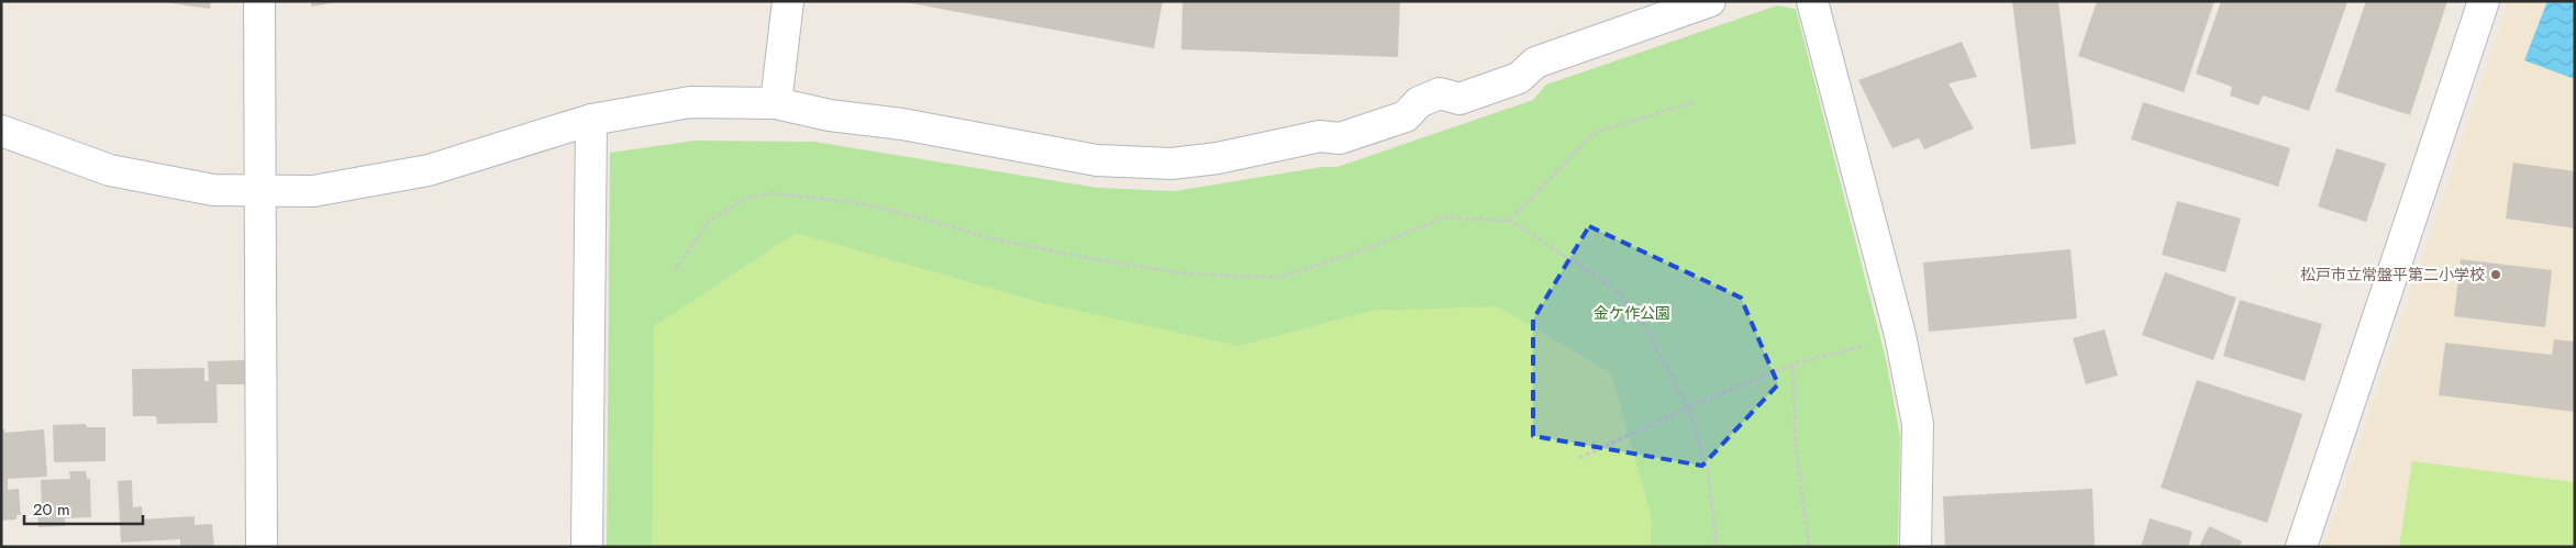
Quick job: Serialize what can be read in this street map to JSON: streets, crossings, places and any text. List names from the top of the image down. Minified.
{"parks":["金ケ作公園"],"places":["松戸市立常盤平第二小学校"],"scale_bar":"20 m"}
